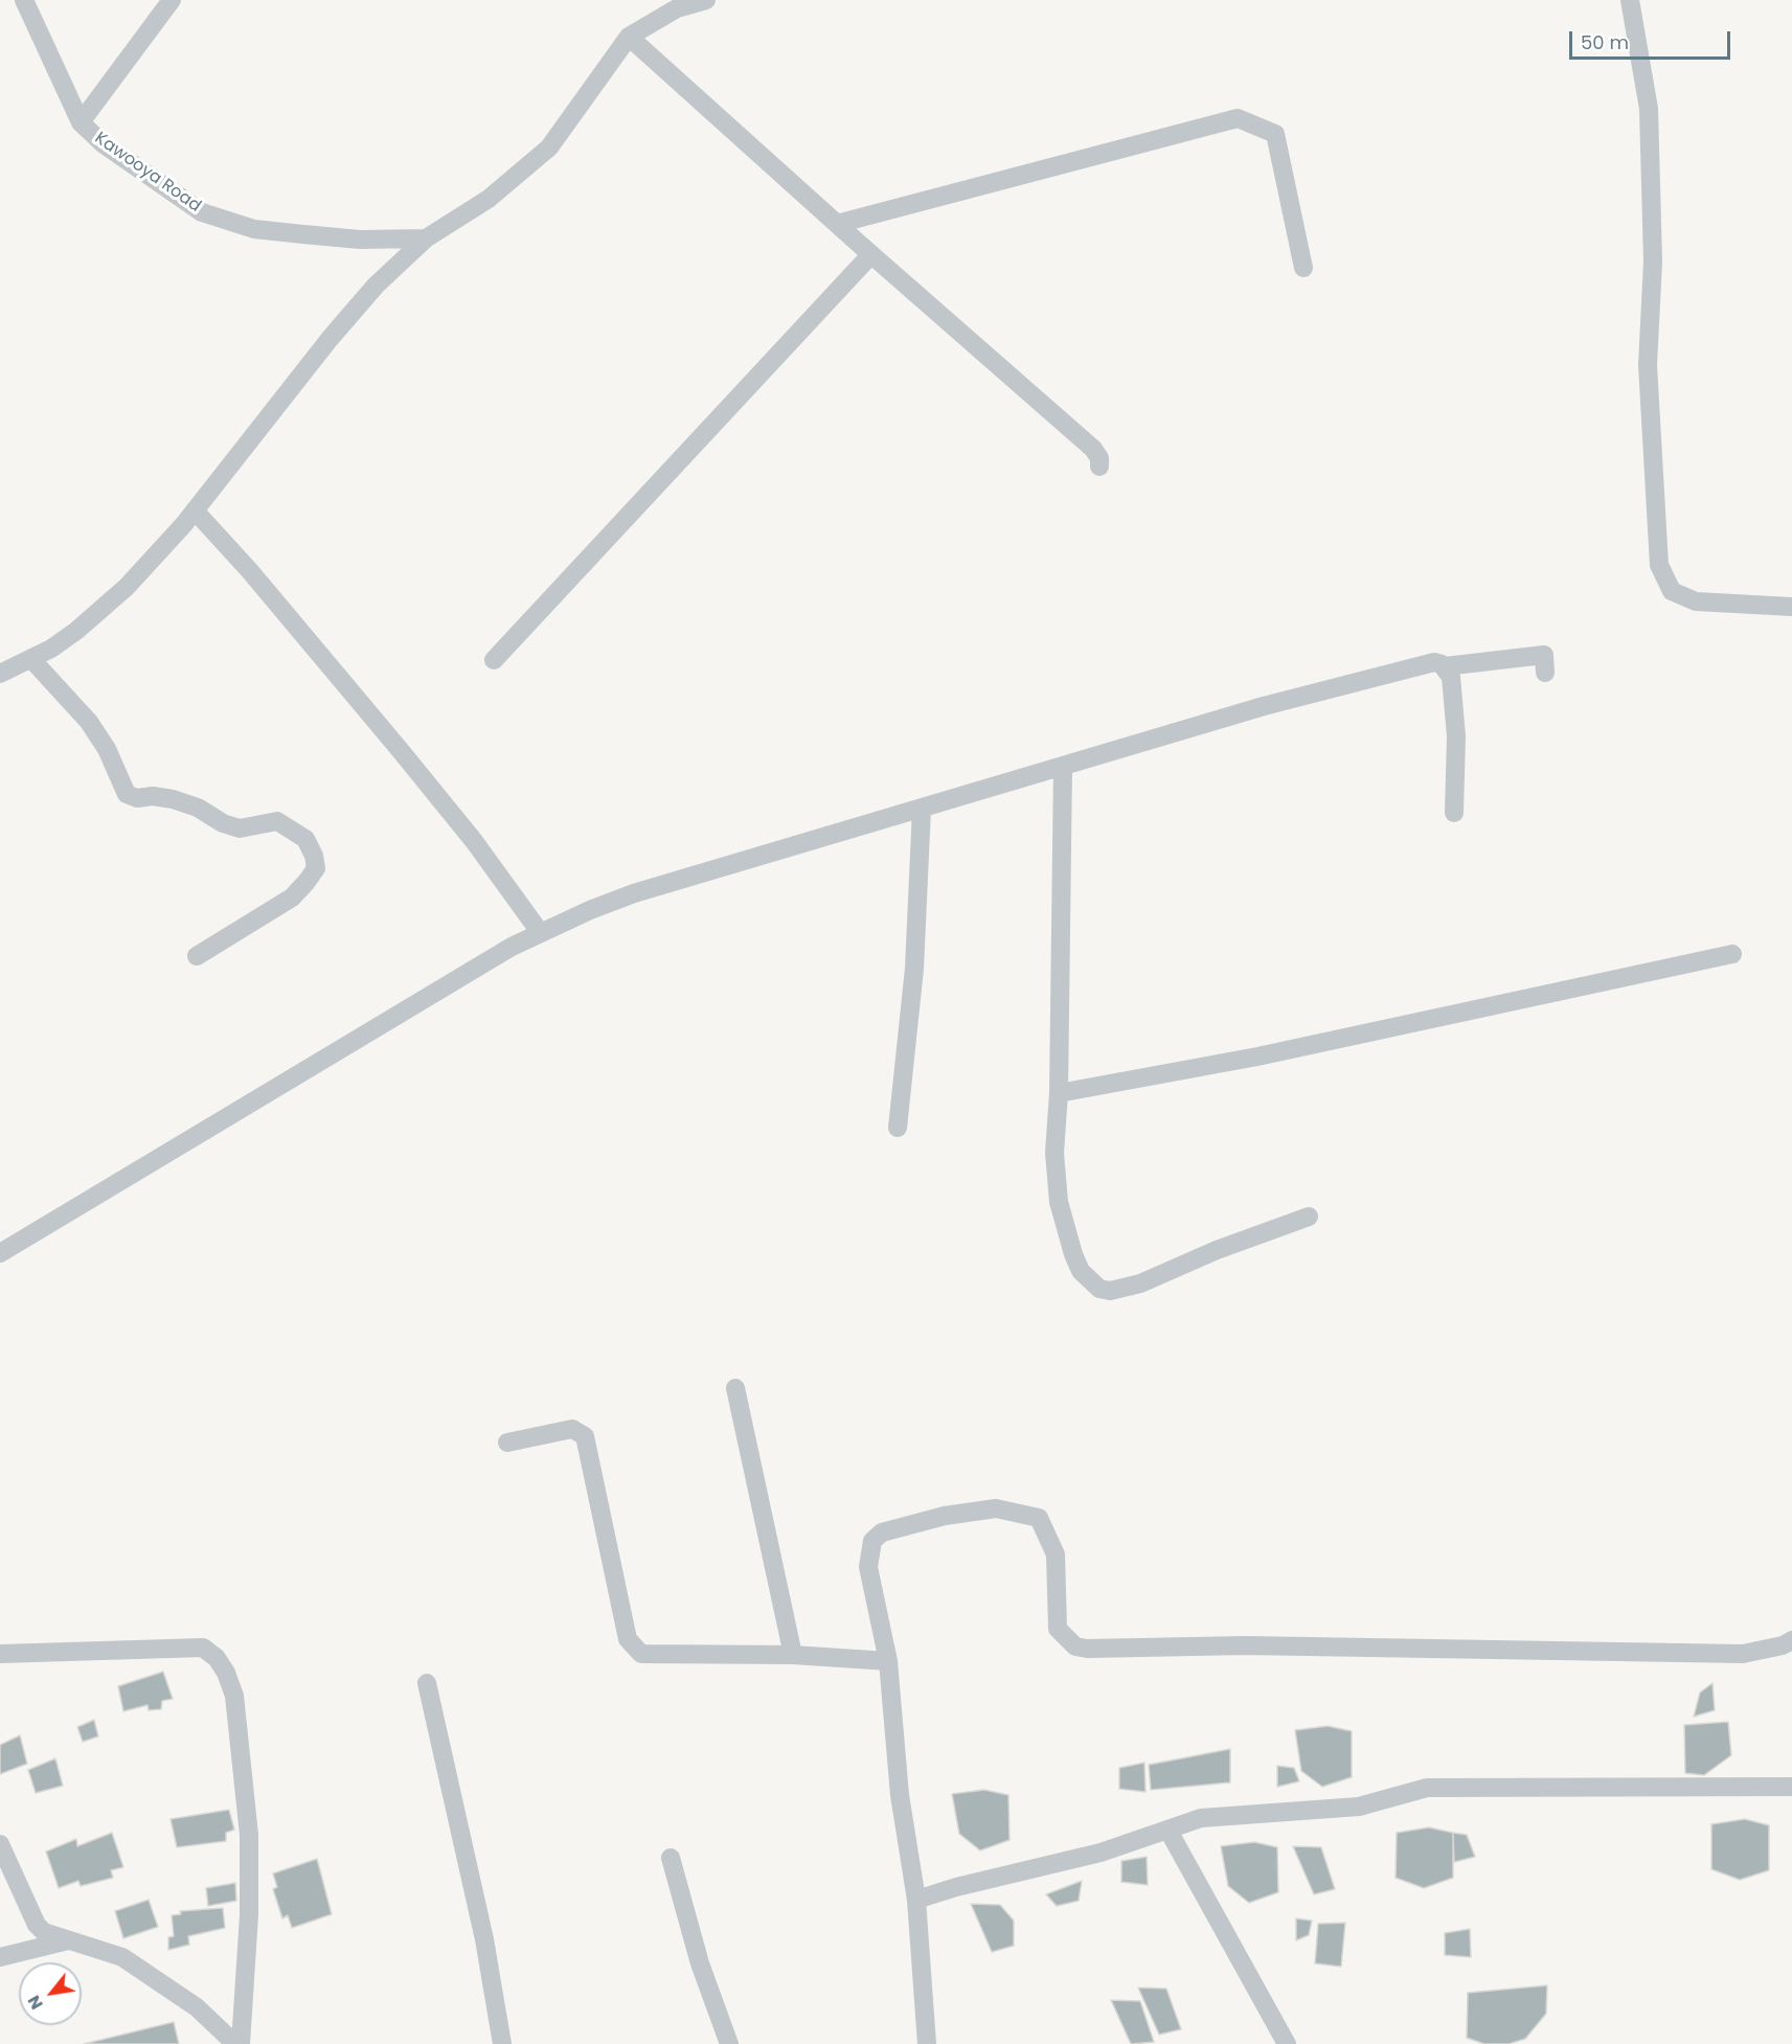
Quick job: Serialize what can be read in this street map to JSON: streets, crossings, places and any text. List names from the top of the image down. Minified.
{"streets":{"street":["Kawooya Road"]},"scale_bar":"50 m","north":"bottom left"}
